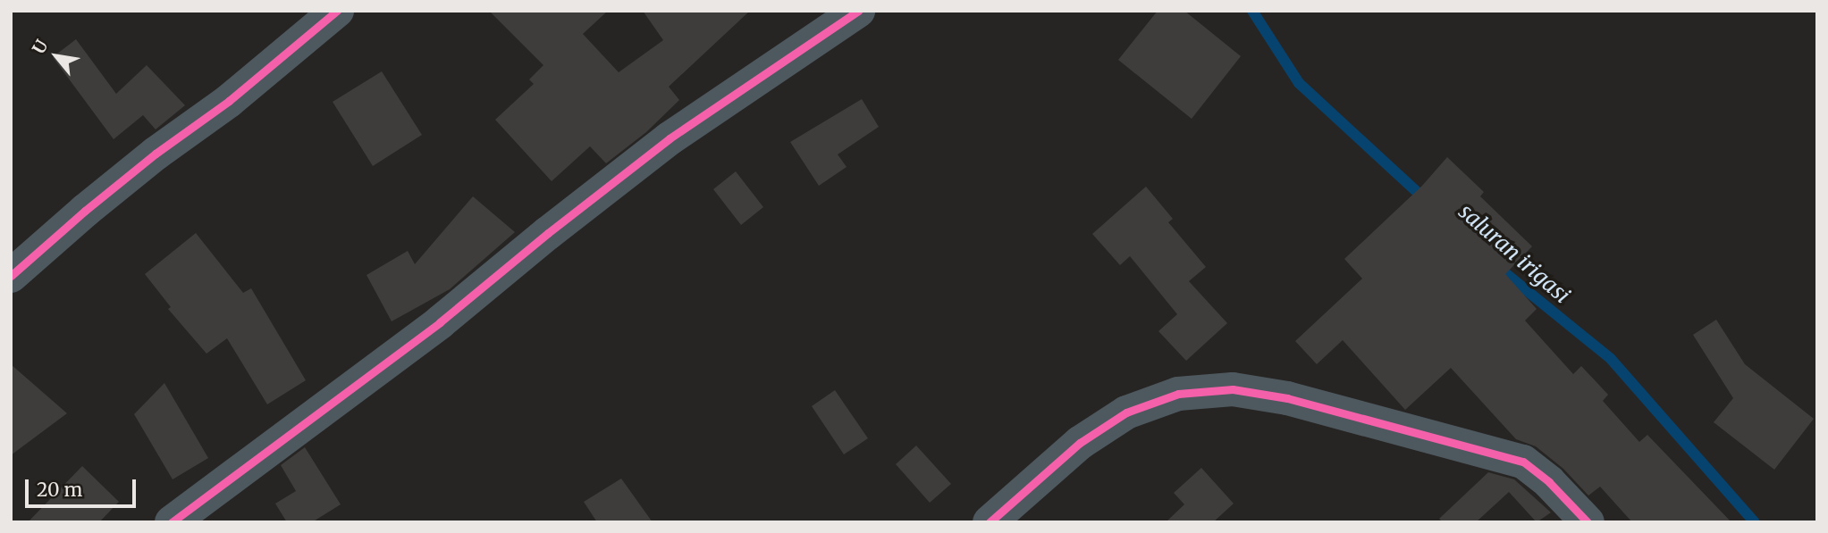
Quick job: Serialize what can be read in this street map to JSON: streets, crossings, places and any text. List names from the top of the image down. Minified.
{"water":["saluran irigasi"],"scale_bar":"20 m","north":"top left"}
